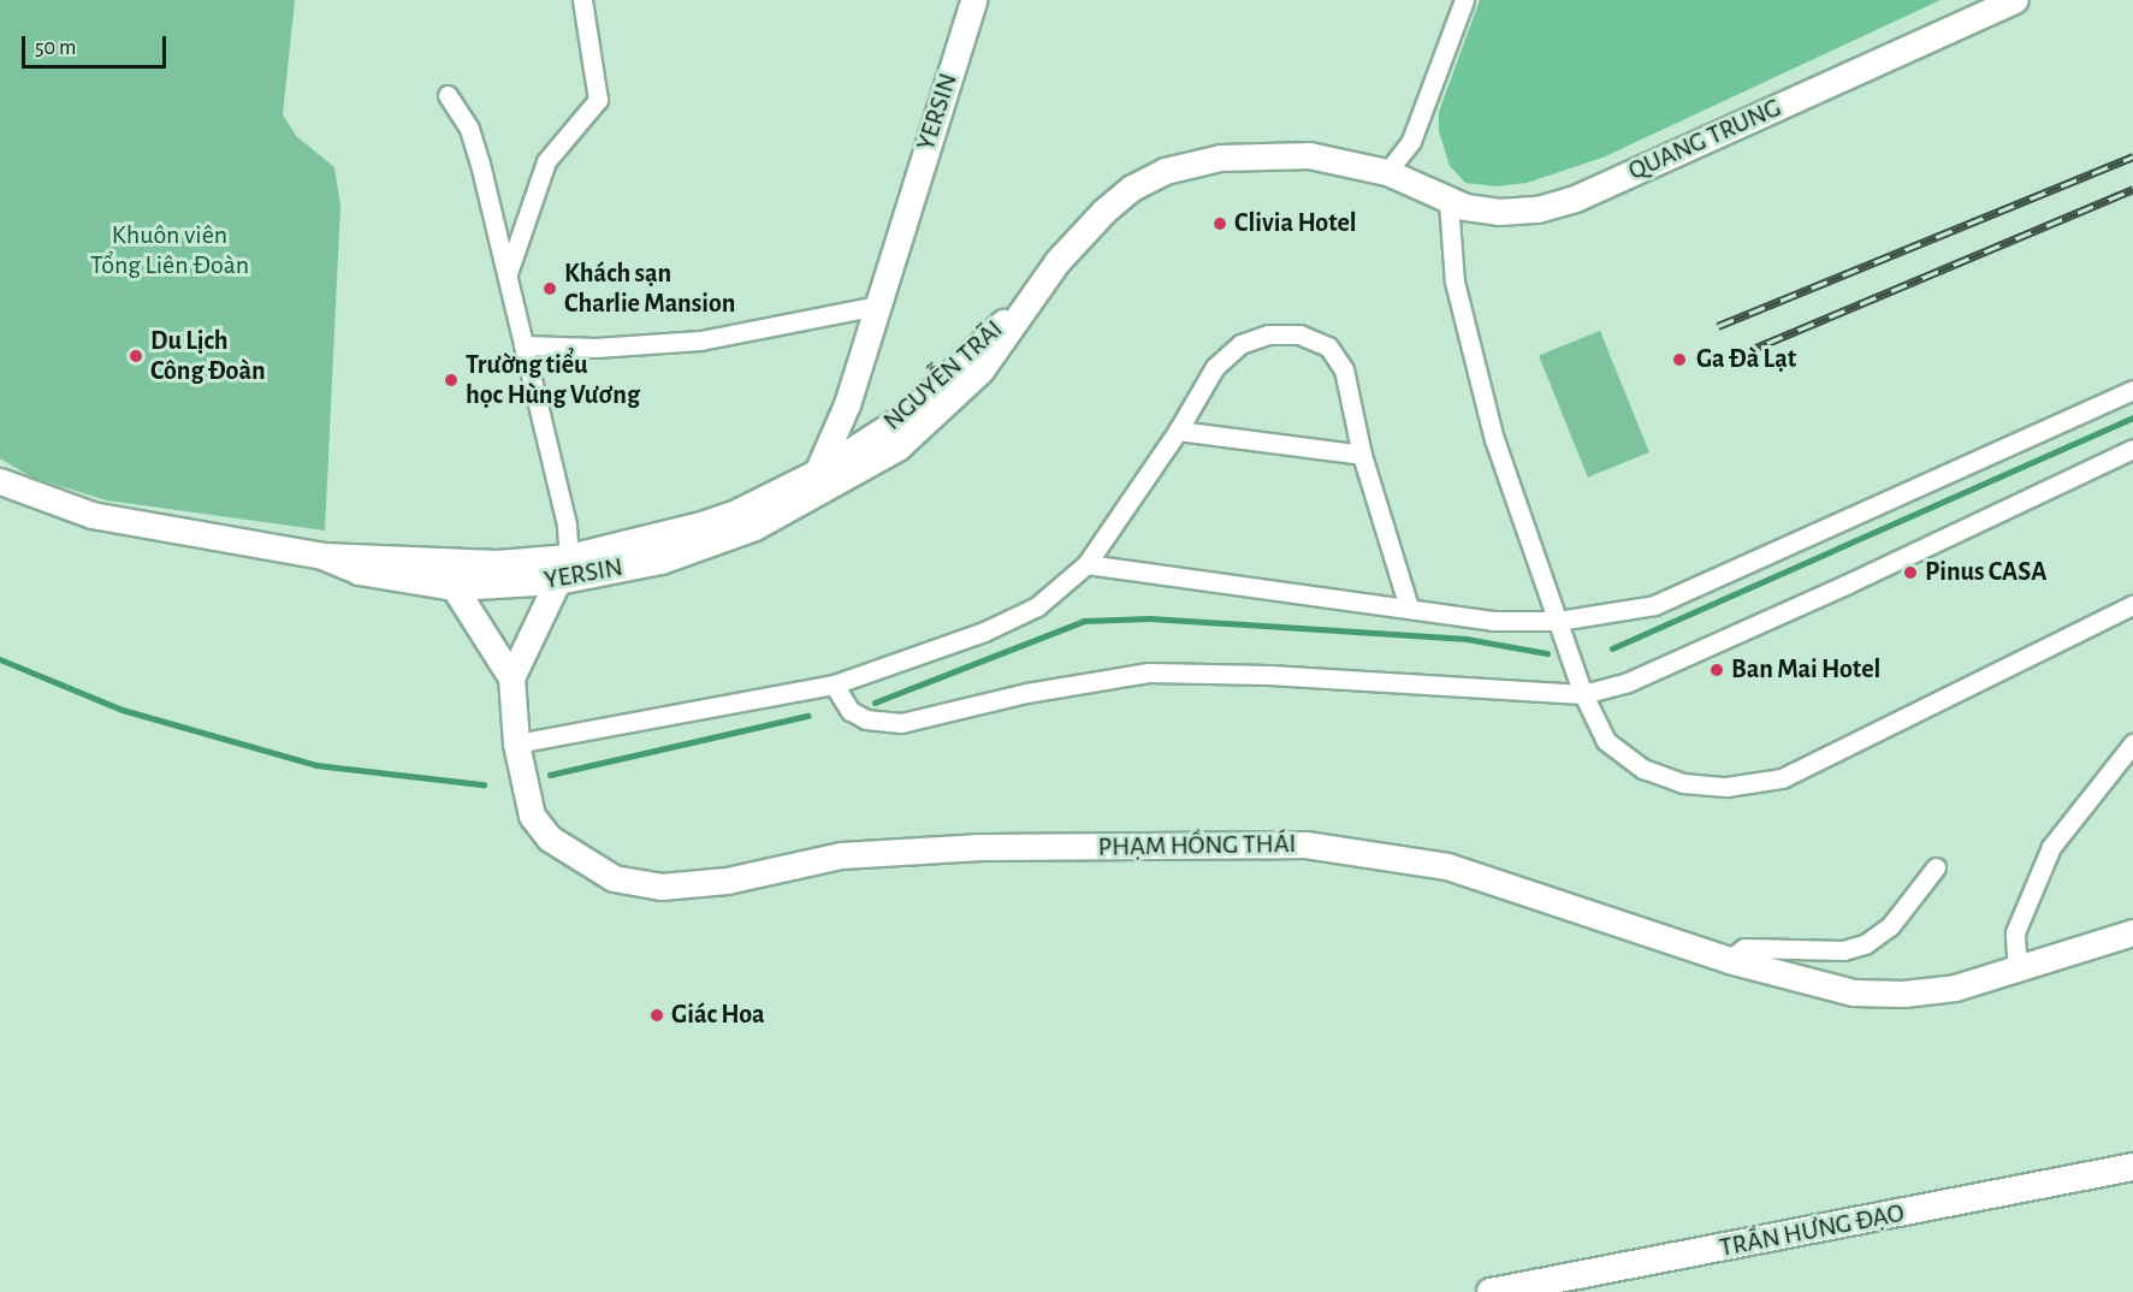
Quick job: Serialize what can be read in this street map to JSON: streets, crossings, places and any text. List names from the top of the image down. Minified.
{"streets":{"main road":["YERSIN","QUANG TRUNG","NGUYỄN TRÃI","PHẠM HỒNG THÁI","TRẦN HƯNG ĐẠO"]},"crossings":[["YERSIN","NGUYỄN TRÃI"],["YERSIN","PHẠM HỒNG THÁI"],["QUANG TRUNG","NGUYỄN TRÃI"]],"parks":["Khuôn viên Tổng Liên Đoàn"],"places":["Clivia Hotel","Khách sạn Charlie Mansion","Du Lịch Công Đoàn","Ga Đà Lạt","Trường tiểu học Hùng Vương","Pinus CASA","Ban Mai Hotel","Giác Hoa"],"scale_bar":"50 m"}
